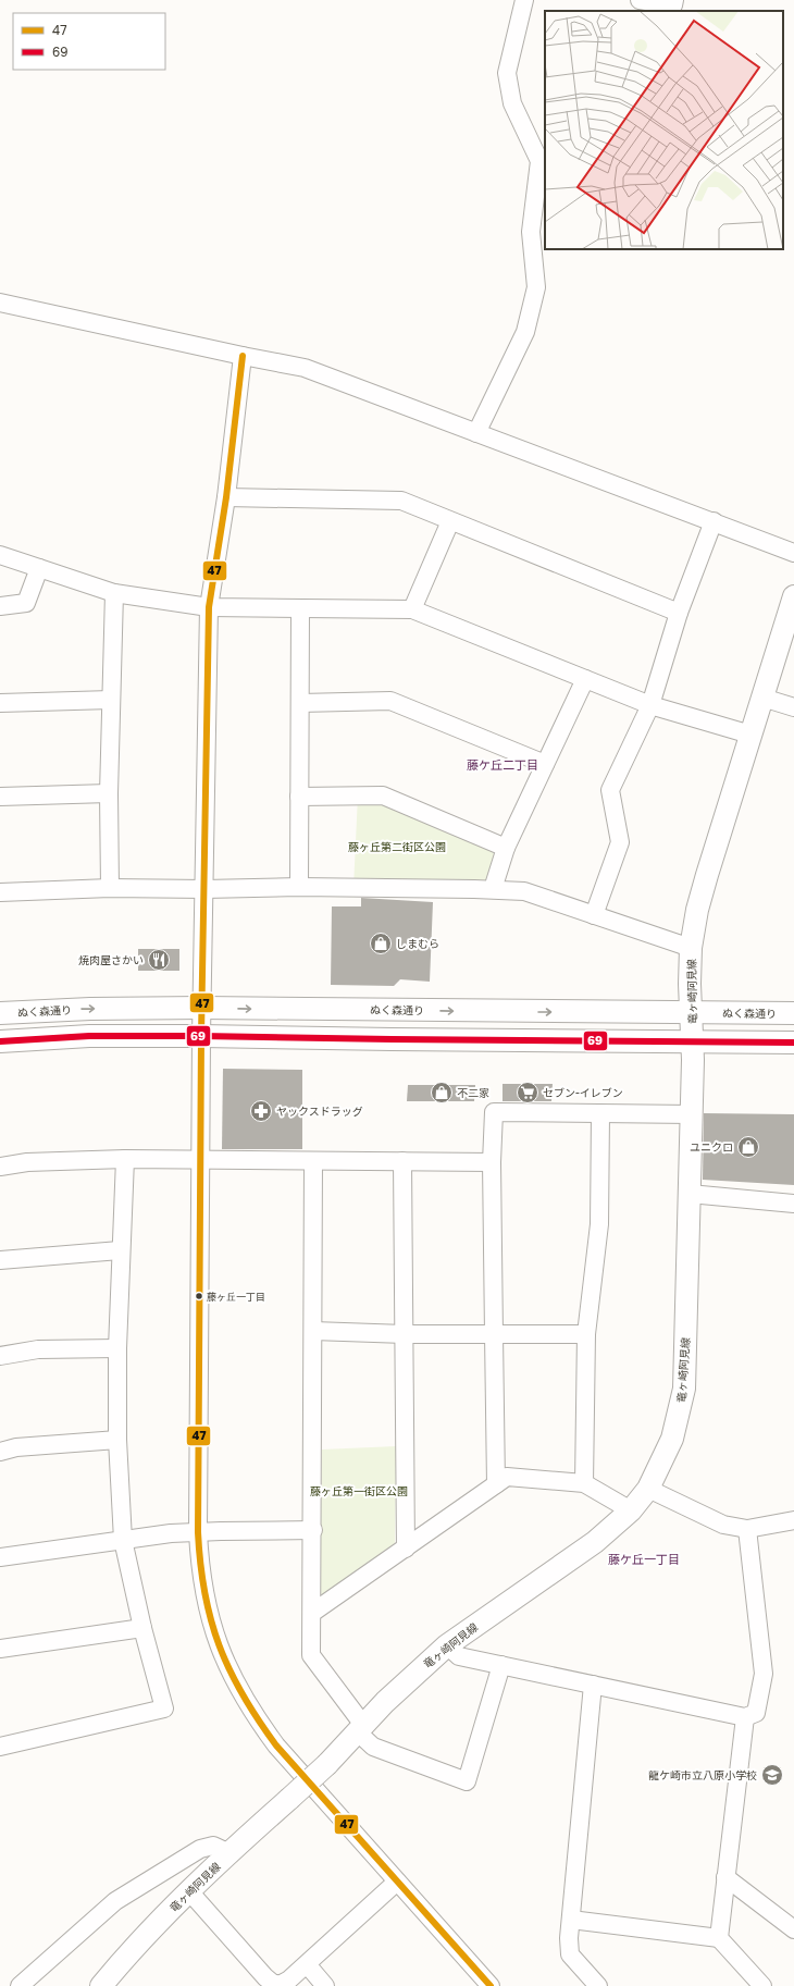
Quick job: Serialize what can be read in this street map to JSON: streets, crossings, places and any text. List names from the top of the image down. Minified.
{"streets":{"main road":["竜ヶ崎阿見線","ぬく森通り"]},"crossings":[["竜ヶ崎阿見線","ぬく森通り"]],"districts":["藤ケ丘二丁目","藤ケ丘一丁目"],"parks":["藤ヶ丘第二街区公園","藤ヶ丘第一街区公園"],"places":{"shop":["しまむら","不二家","ユニクロ"],"restaurant":["焼肉屋さかい"],"supermarket":["セブン-イレブン"],"pharmacy":["ヤックスドラッグ"],"other":["藤ヶ丘一丁目"],"school or university":["龍ケ崎市立八原小学校"]},"lines":["transit line 47","transit line 69"],"legend":["47","69"]}
